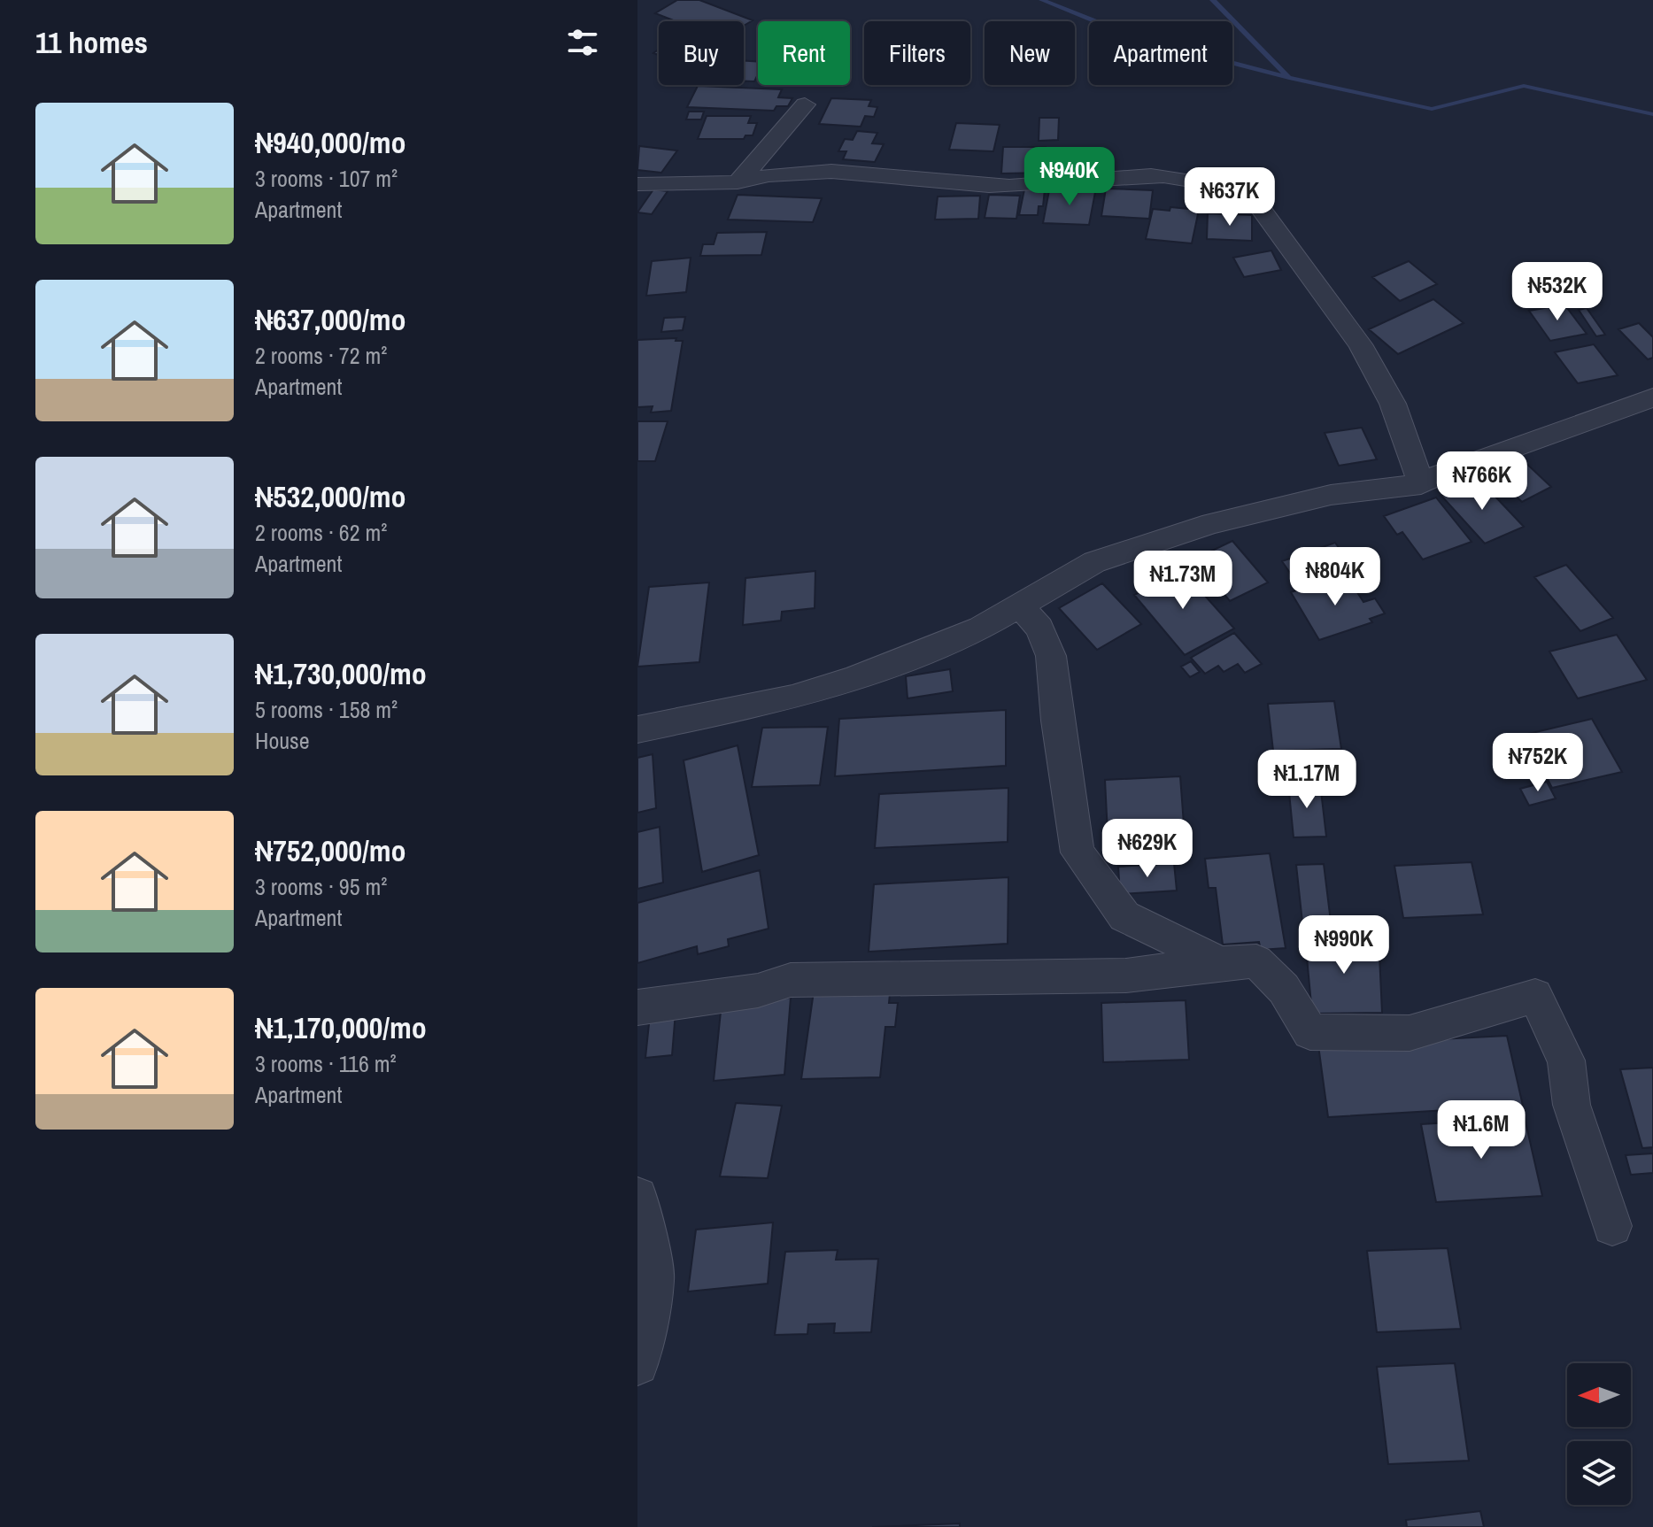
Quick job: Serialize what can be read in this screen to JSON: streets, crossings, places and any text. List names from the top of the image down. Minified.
{"north":"left","page":{"heading":"11 homes","chip":["Buy","Rent","Filters","New","Apartment"],"list":[{"name":"₦940,000/mo","note":"3 rooms · 107 m² · Apartment"},{"name":"₦637,000/mo","note":"2 rooms · 72 m² · Apartment"},{"name":"₦532,000/mo","note":"2 rooms · 62 m² · Apartment"},{"name":"₦1,730,000/mo","note":"5 rooms · 158 m² · House"},{"name":"₦752,000/mo","note":"3 rooms · 95 m² · Apartment"},{"name":"₦1,170,000/mo","note":"3 rooms · 116 m² · Apartment"}],"price":["₦940K","₦637K","₦532K","₦766K","₦804K","₦1.73M","₦752K","₦1.17M","₦629K","₦990K","₦1.6M"]}}
